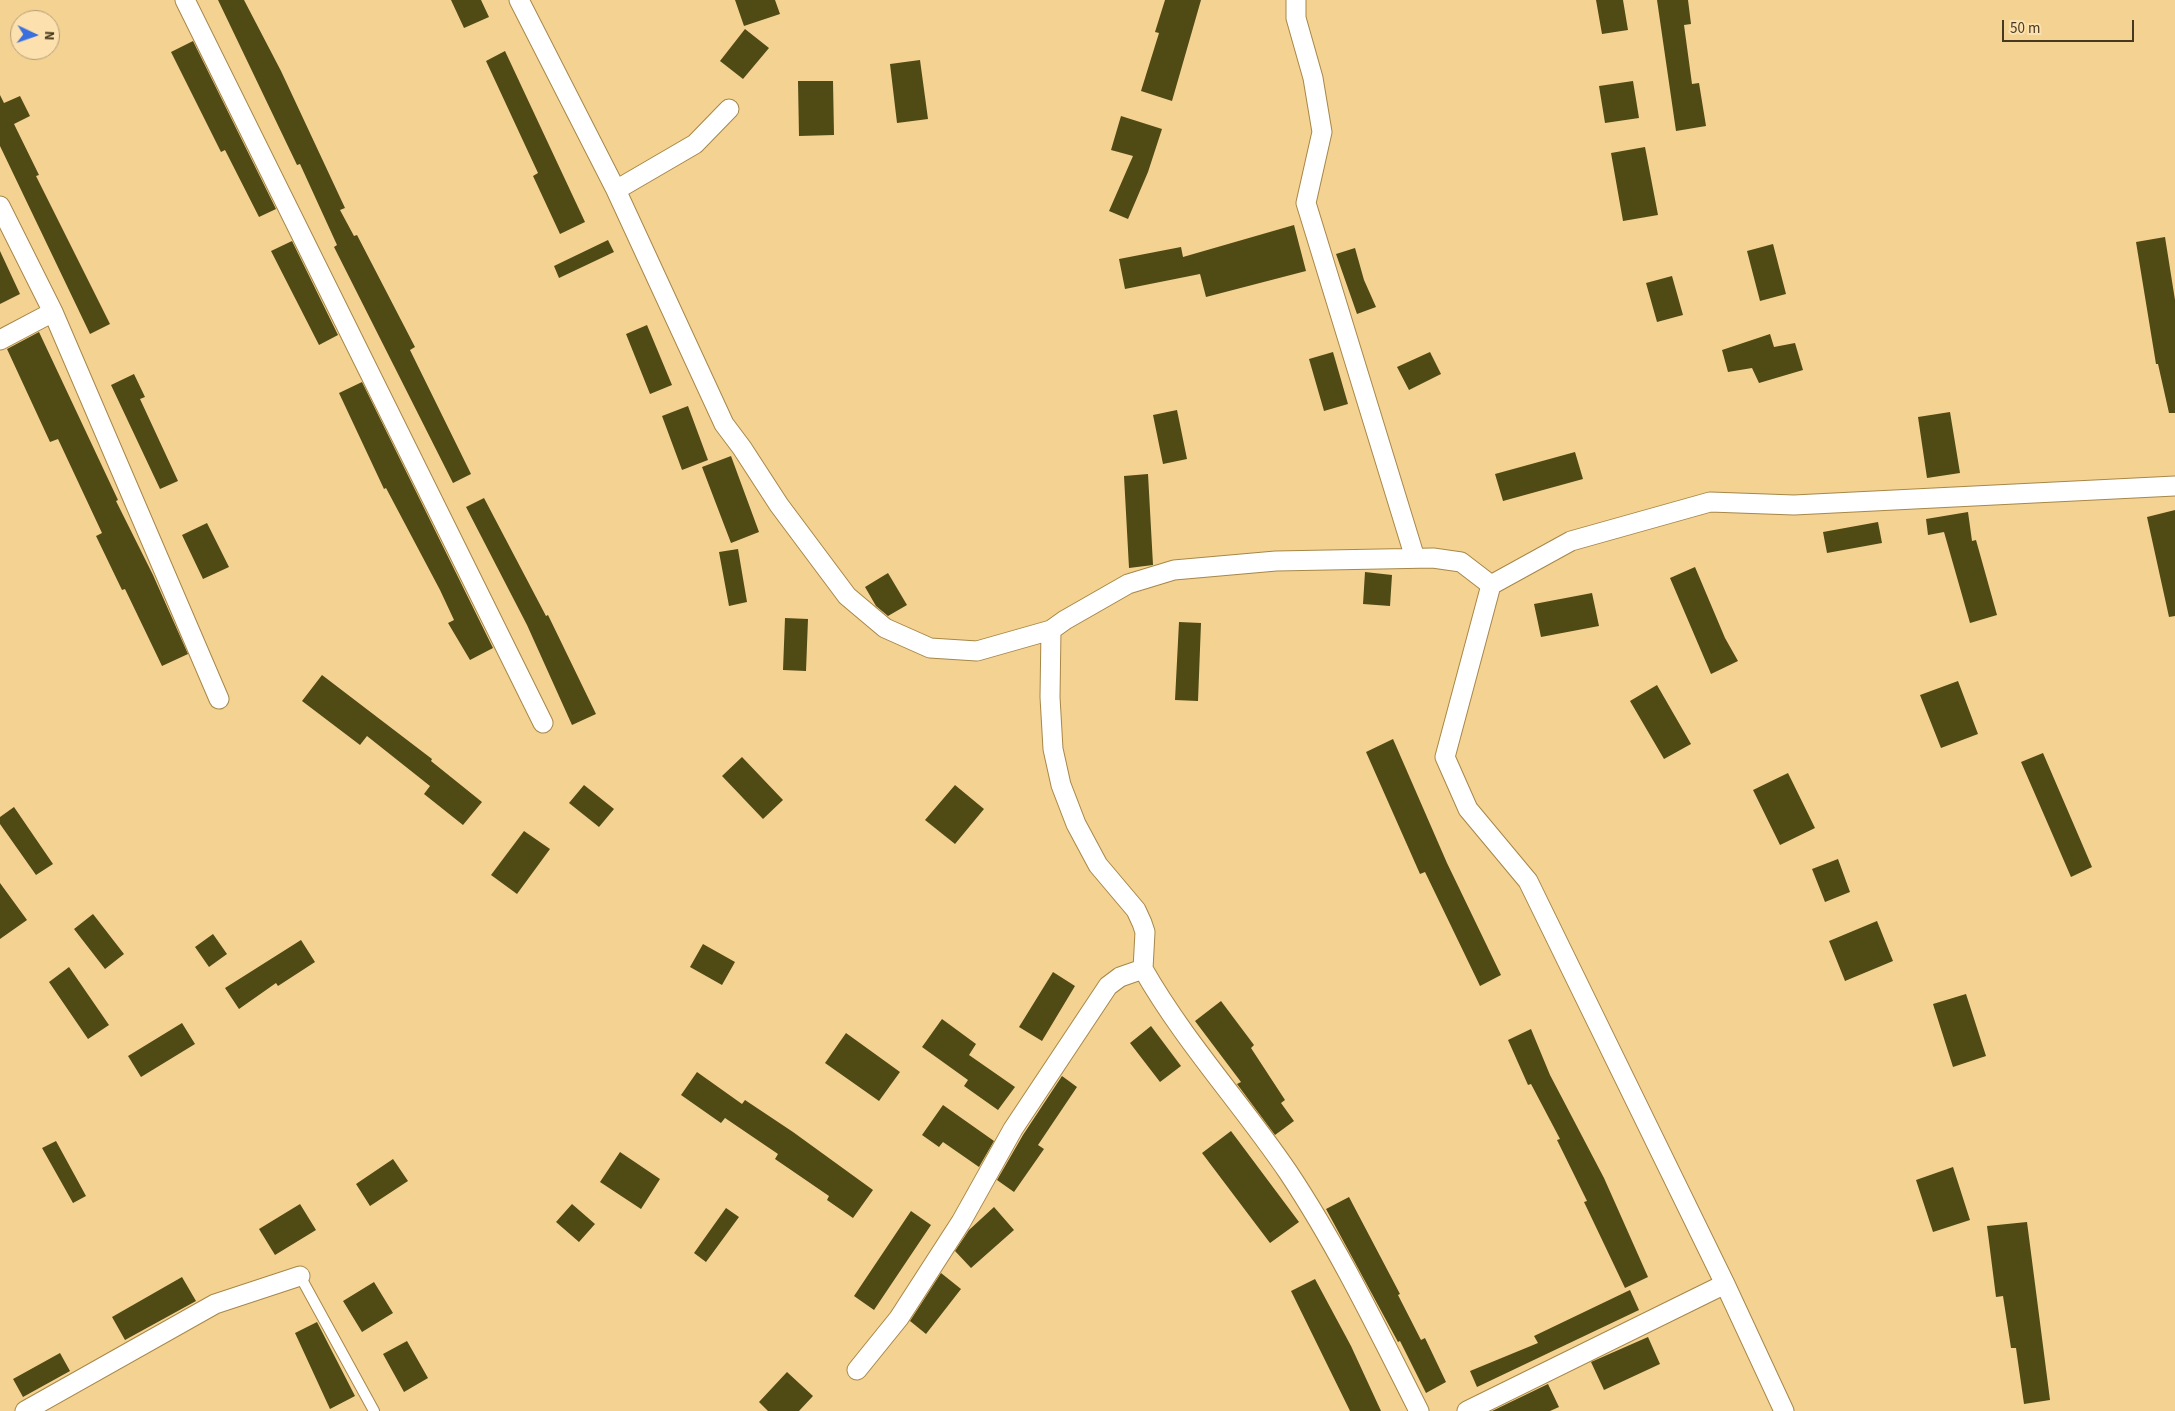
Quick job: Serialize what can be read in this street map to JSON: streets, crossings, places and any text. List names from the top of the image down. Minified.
{"scale_bar":"50 m","north":"right"}
